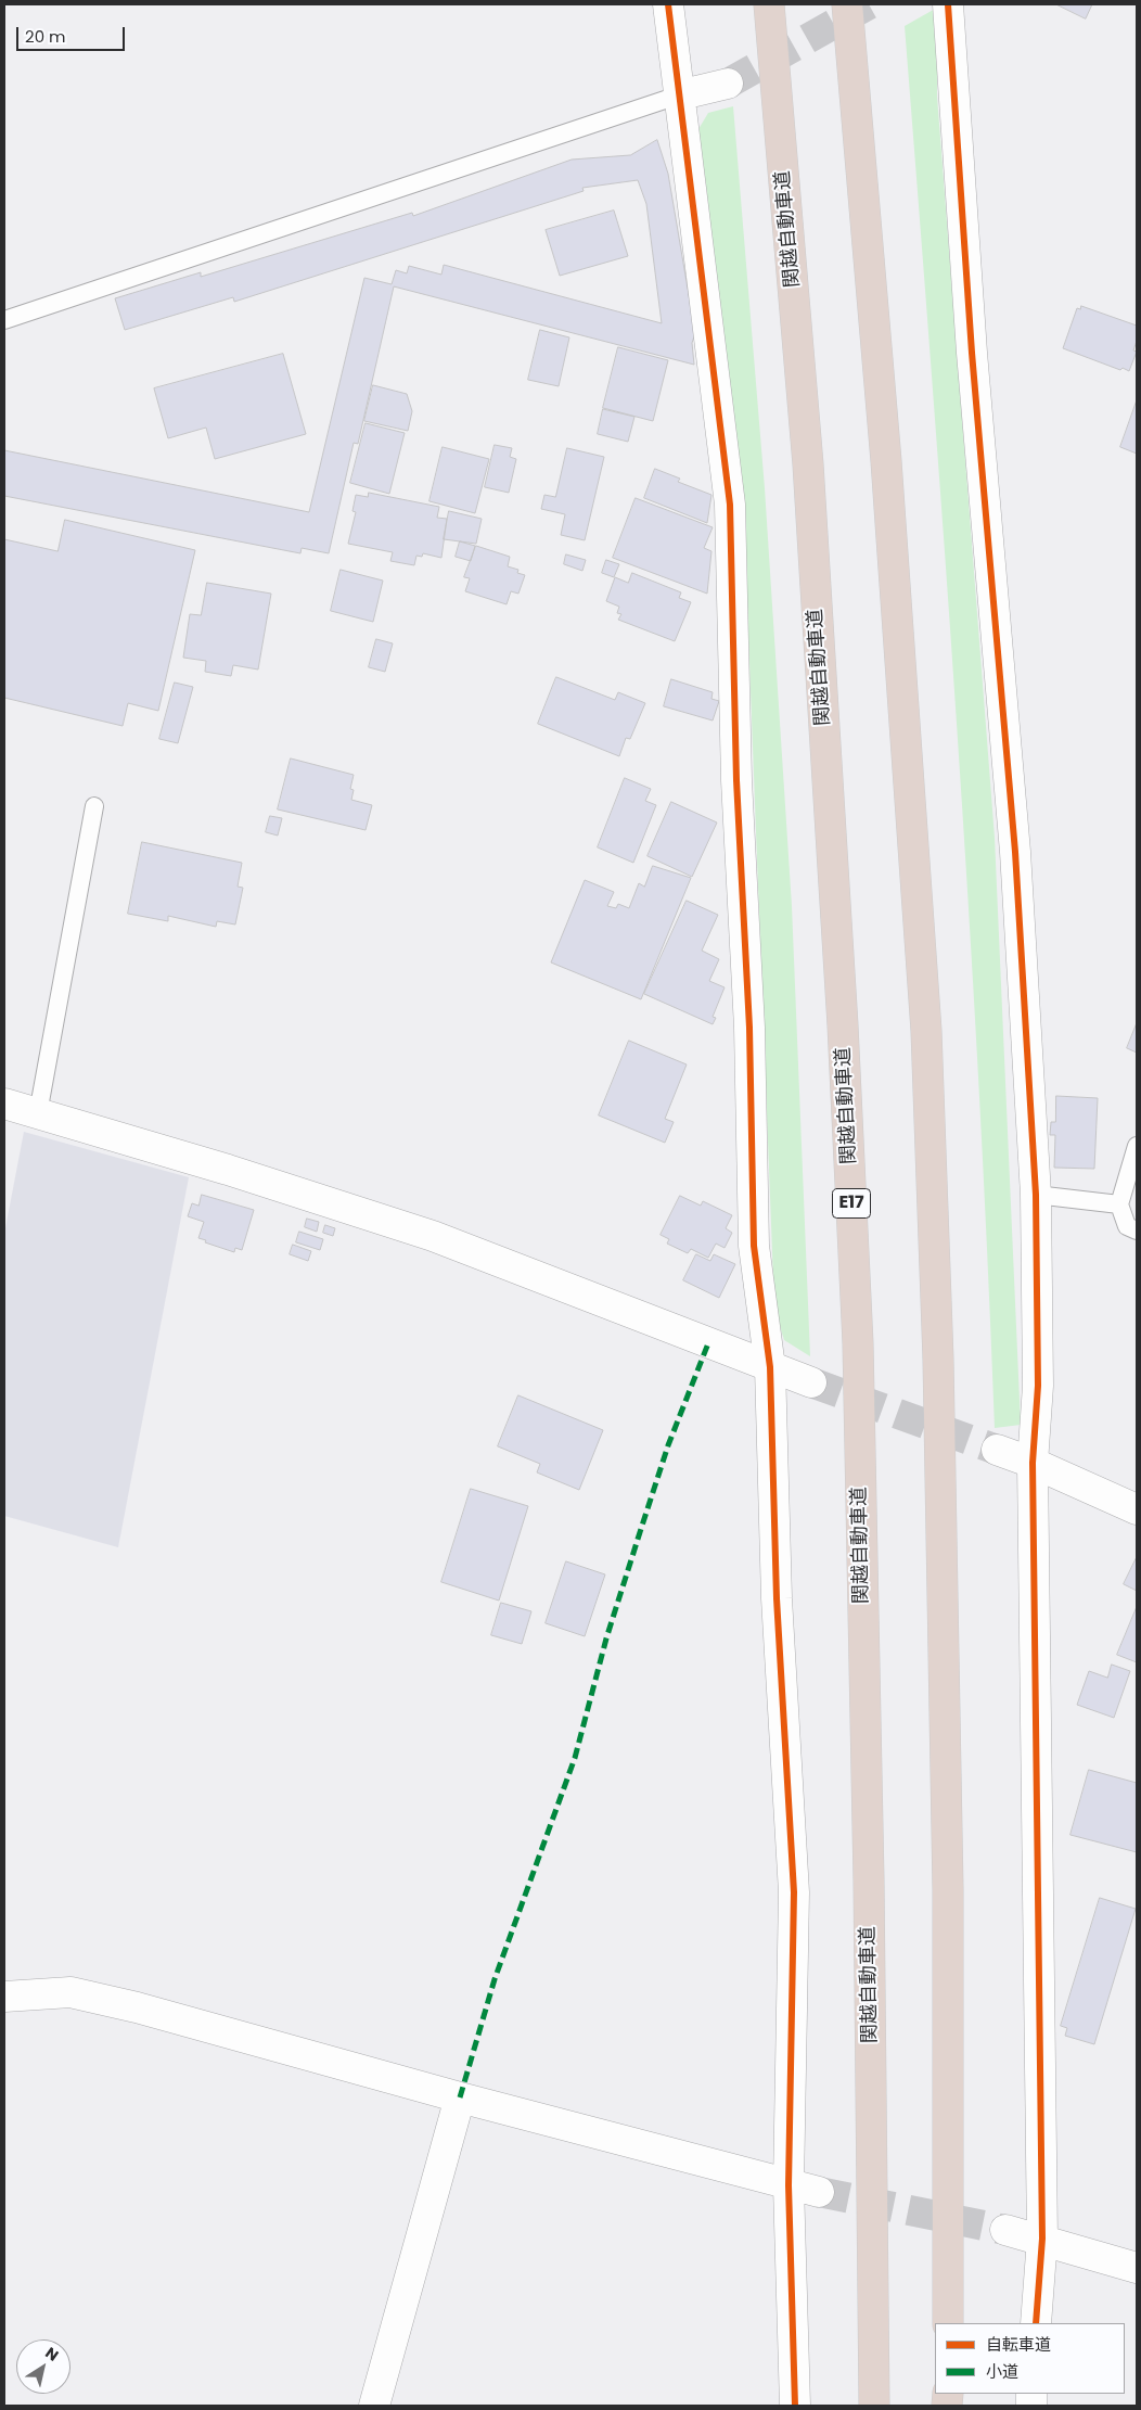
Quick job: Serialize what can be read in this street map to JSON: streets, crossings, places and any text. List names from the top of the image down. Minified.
{"streets":{"highway":["関越自動車道","E17"]},"legend":["自転車道","小道"],"scale_bar":"20 m","north":"top right"}
